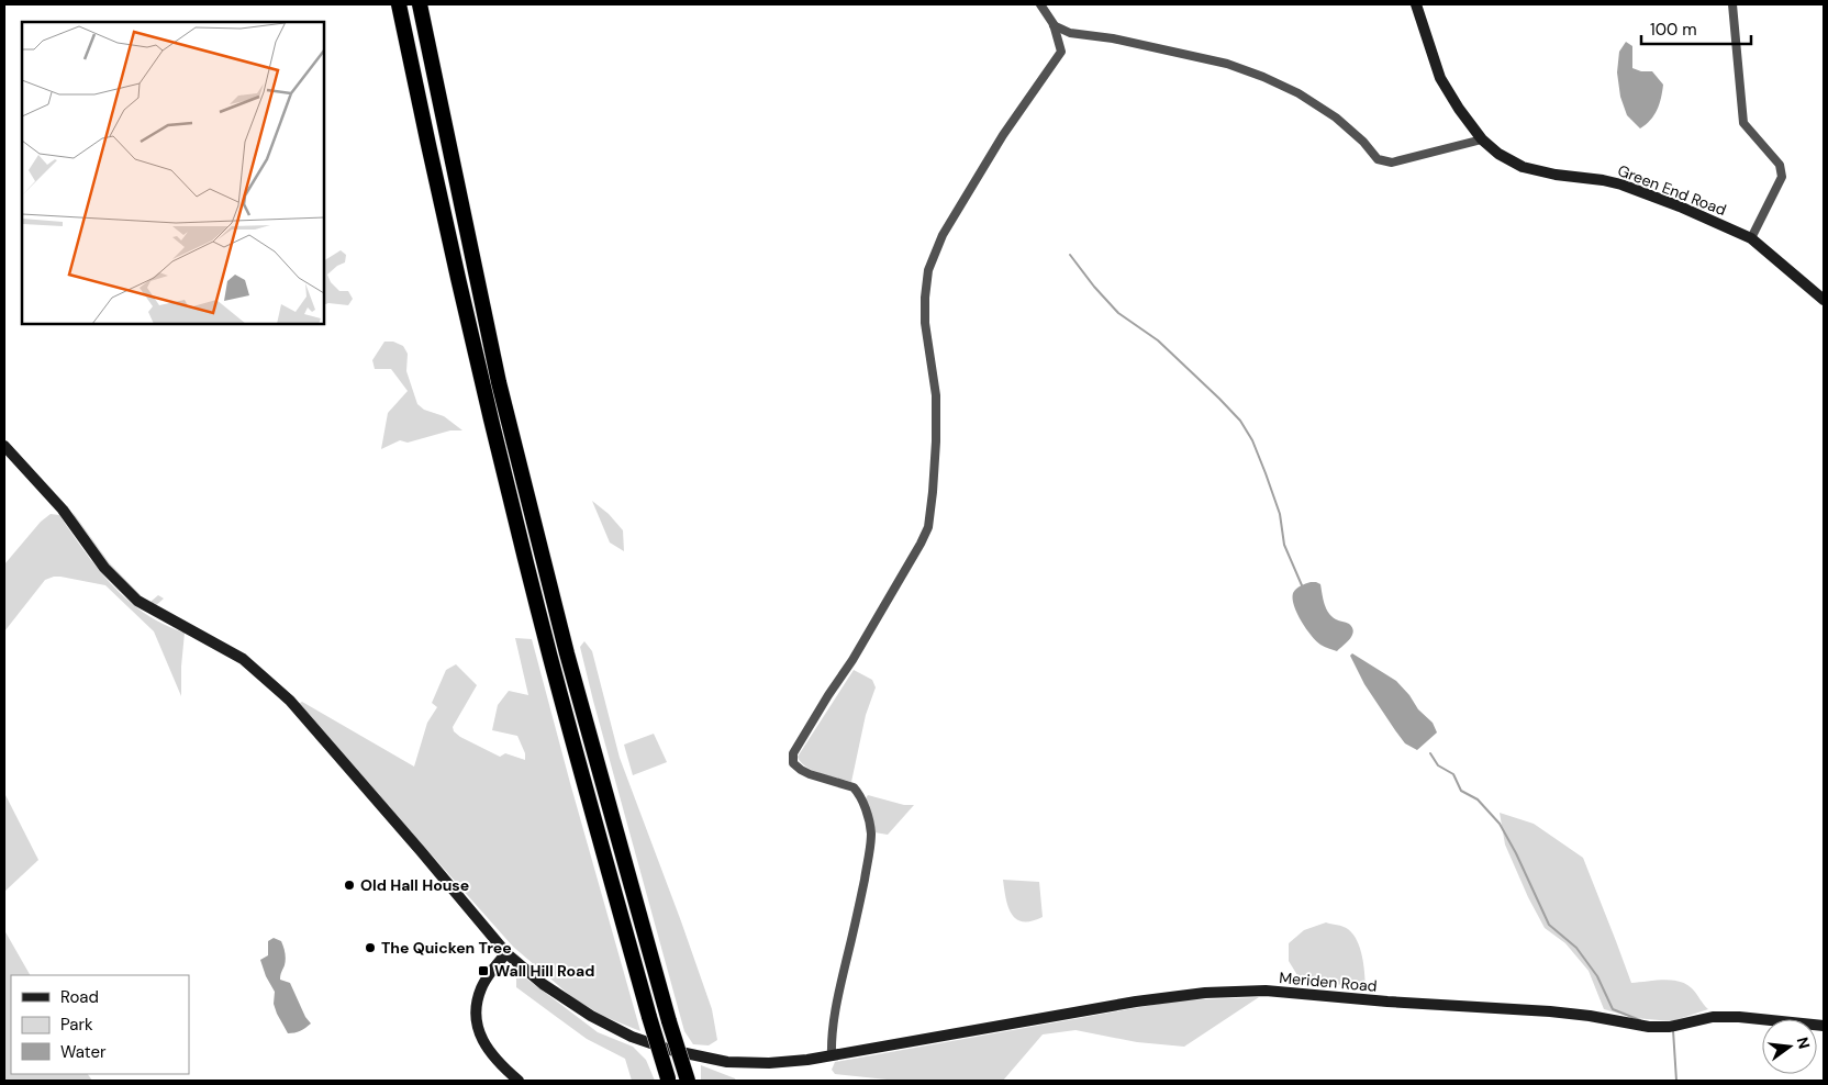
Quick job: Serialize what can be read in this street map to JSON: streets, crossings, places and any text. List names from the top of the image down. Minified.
{"streets":{"main road":["Green End Road","Meriden Road"]},"places":{"other":["Old Hall House","The Quicken Tree"],"transit":["Wall Hill Road"]},"legend":["Road","Park","Water"],"scale_bar":"100 m","north":"right"}
